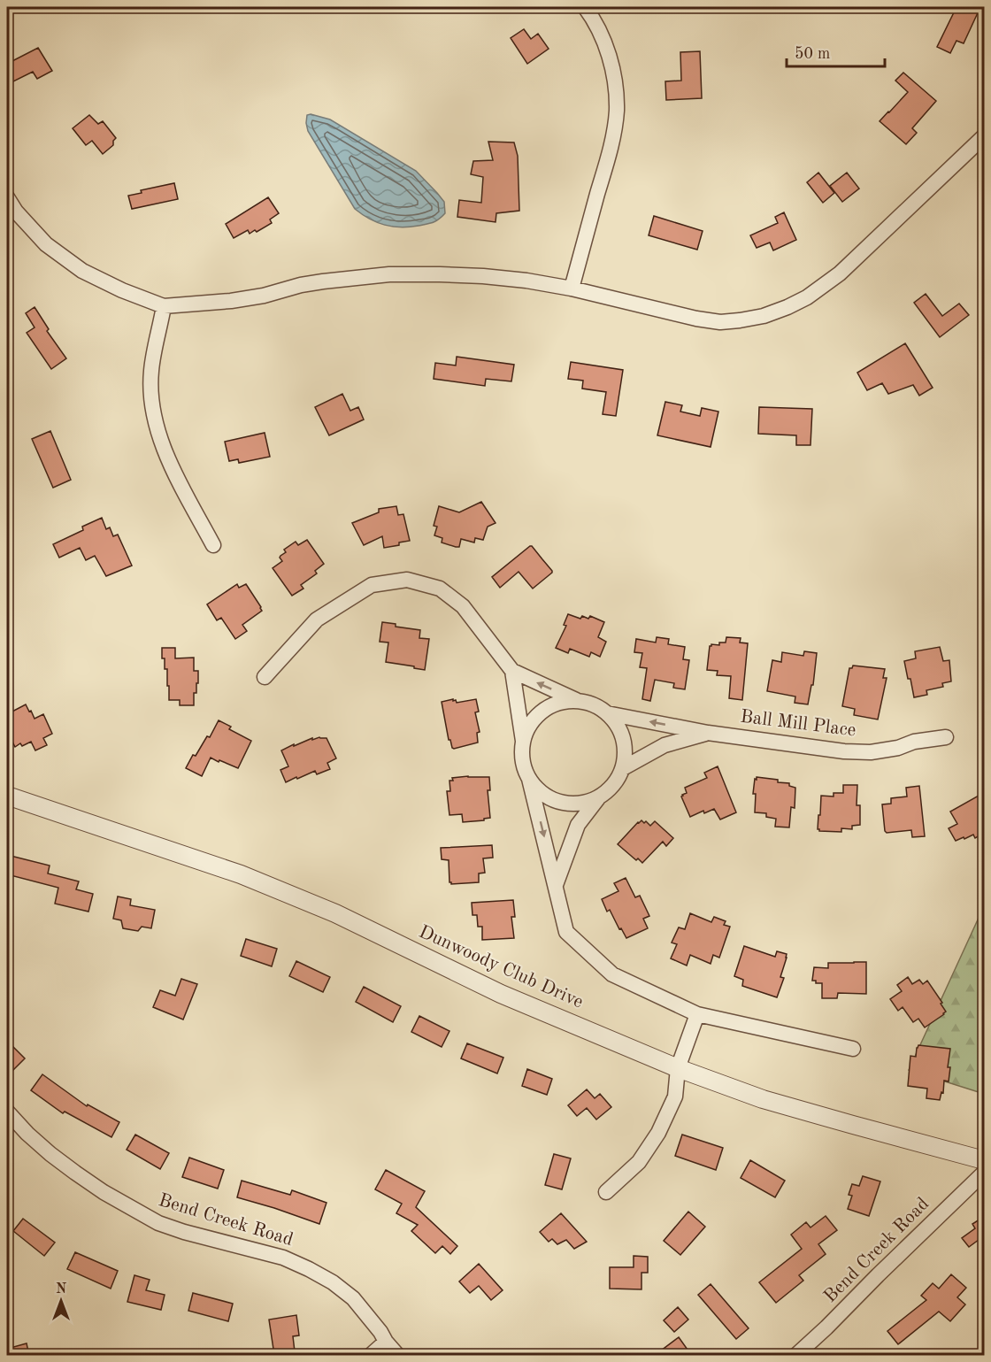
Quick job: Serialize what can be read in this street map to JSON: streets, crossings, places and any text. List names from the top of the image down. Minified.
{"streets":{"street":["Ball Mill Place","Dunwoody Club Drive","Bend Creek Road"]},"scale_bar":"50 m","north":"top"}
